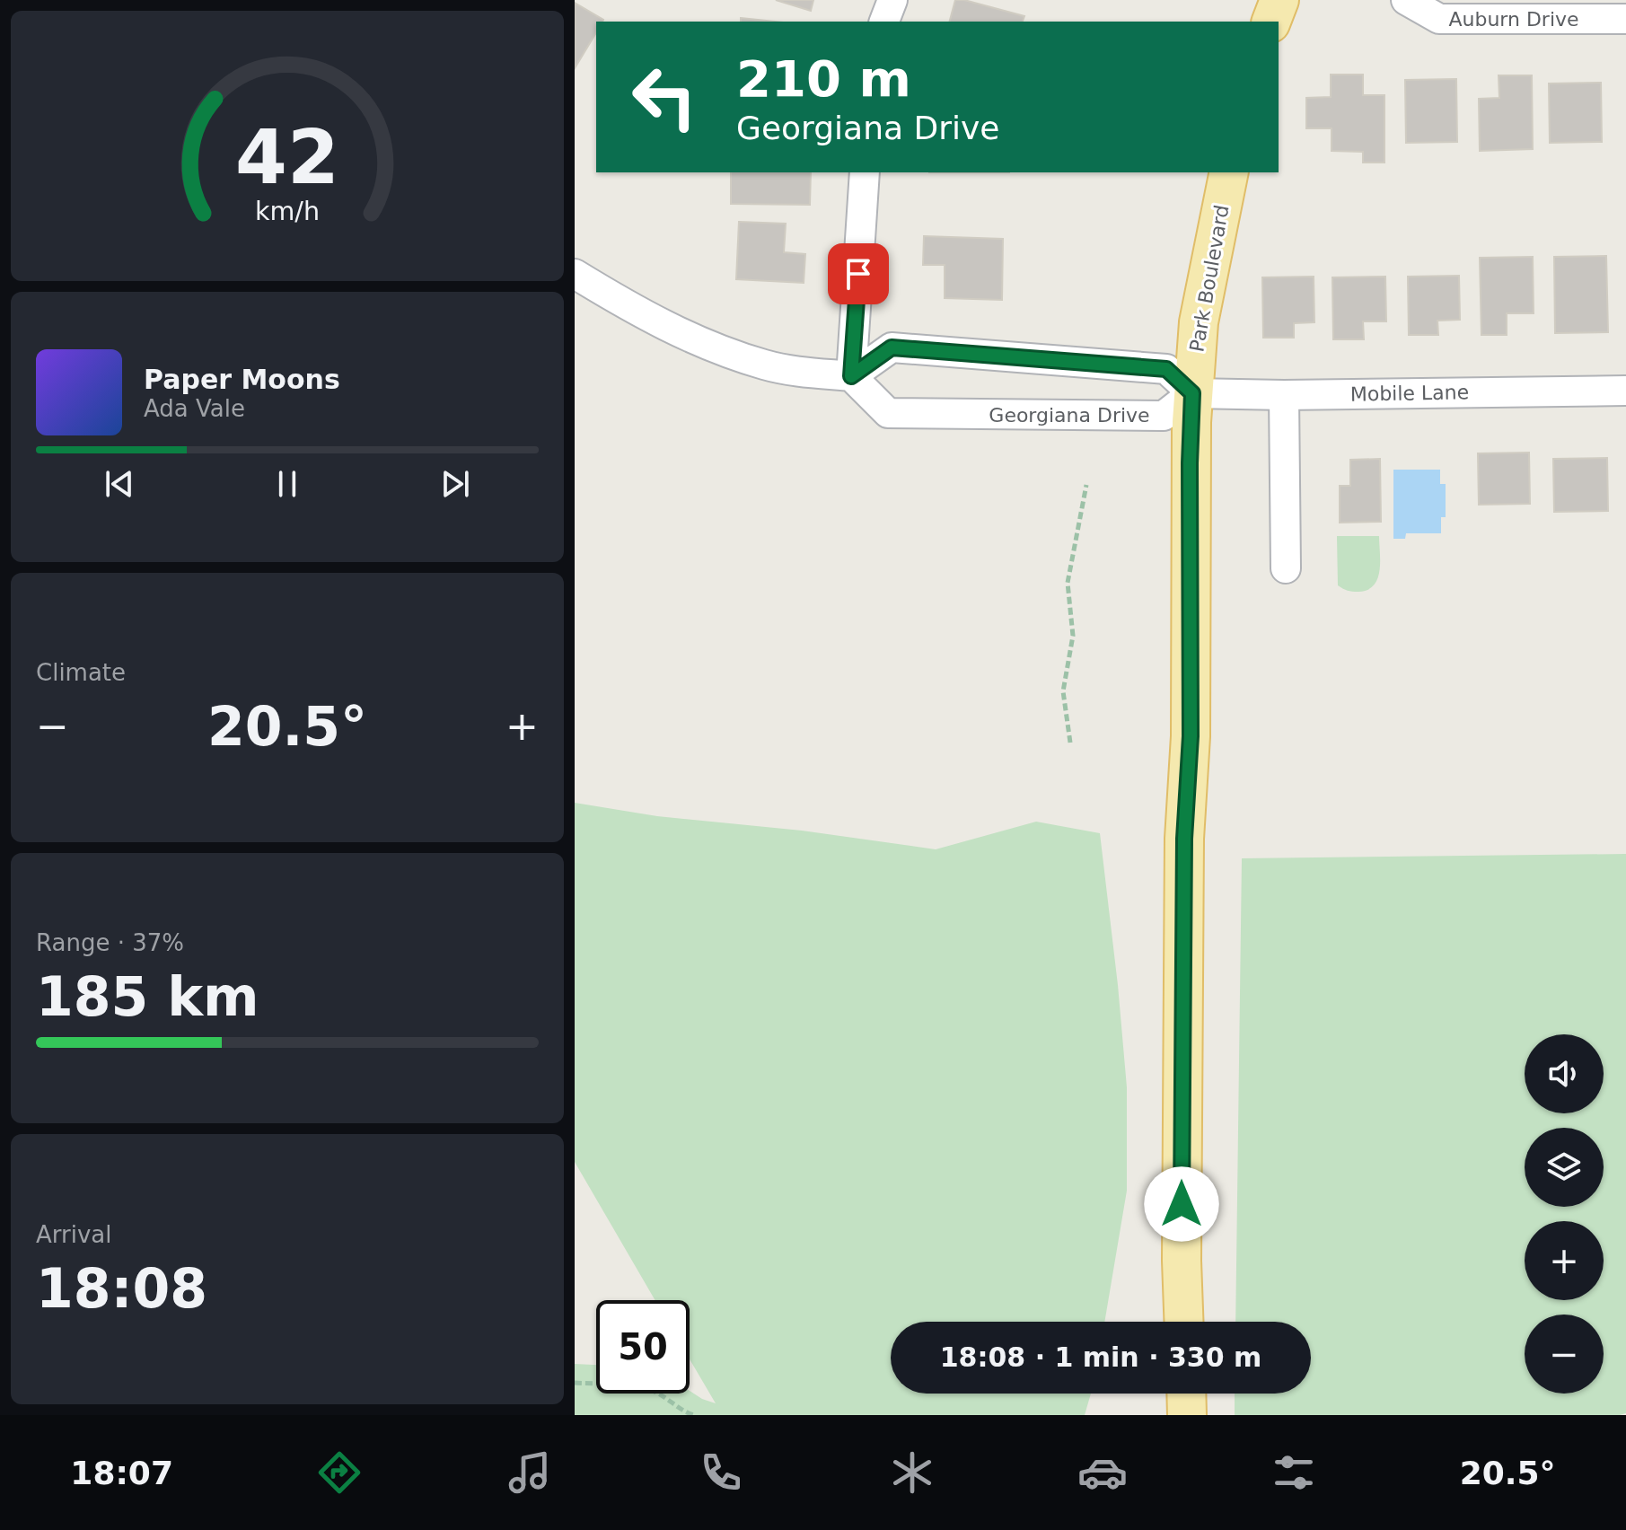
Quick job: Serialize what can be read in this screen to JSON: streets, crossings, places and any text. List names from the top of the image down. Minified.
{"streets":{"main road":["Park Boulevard"],"street":["Auburn Drive","Mobile Lane","Georgiana Drive"]},"crossings":[["Park Boulevard","Mobile Lane"],["Park Boulevard","Georgiana Drive"],["Mobile Lane","Georgiana Drive"]],"page":{"turn":["210 m","Georgiana Drive"],"song":["Paper Moons","Ada Vale"],"tile":["Climate",["Range · 37%","185 km"],["Arrival","18:08"]],"heat":["−","20.5°","+"],"map_buttons":["+","−"],"limit":"50","trip":"18:08 · 1 min · 330 m","tabs":["18:07","20.5°"],"gauge":["42","km/h"]}}
